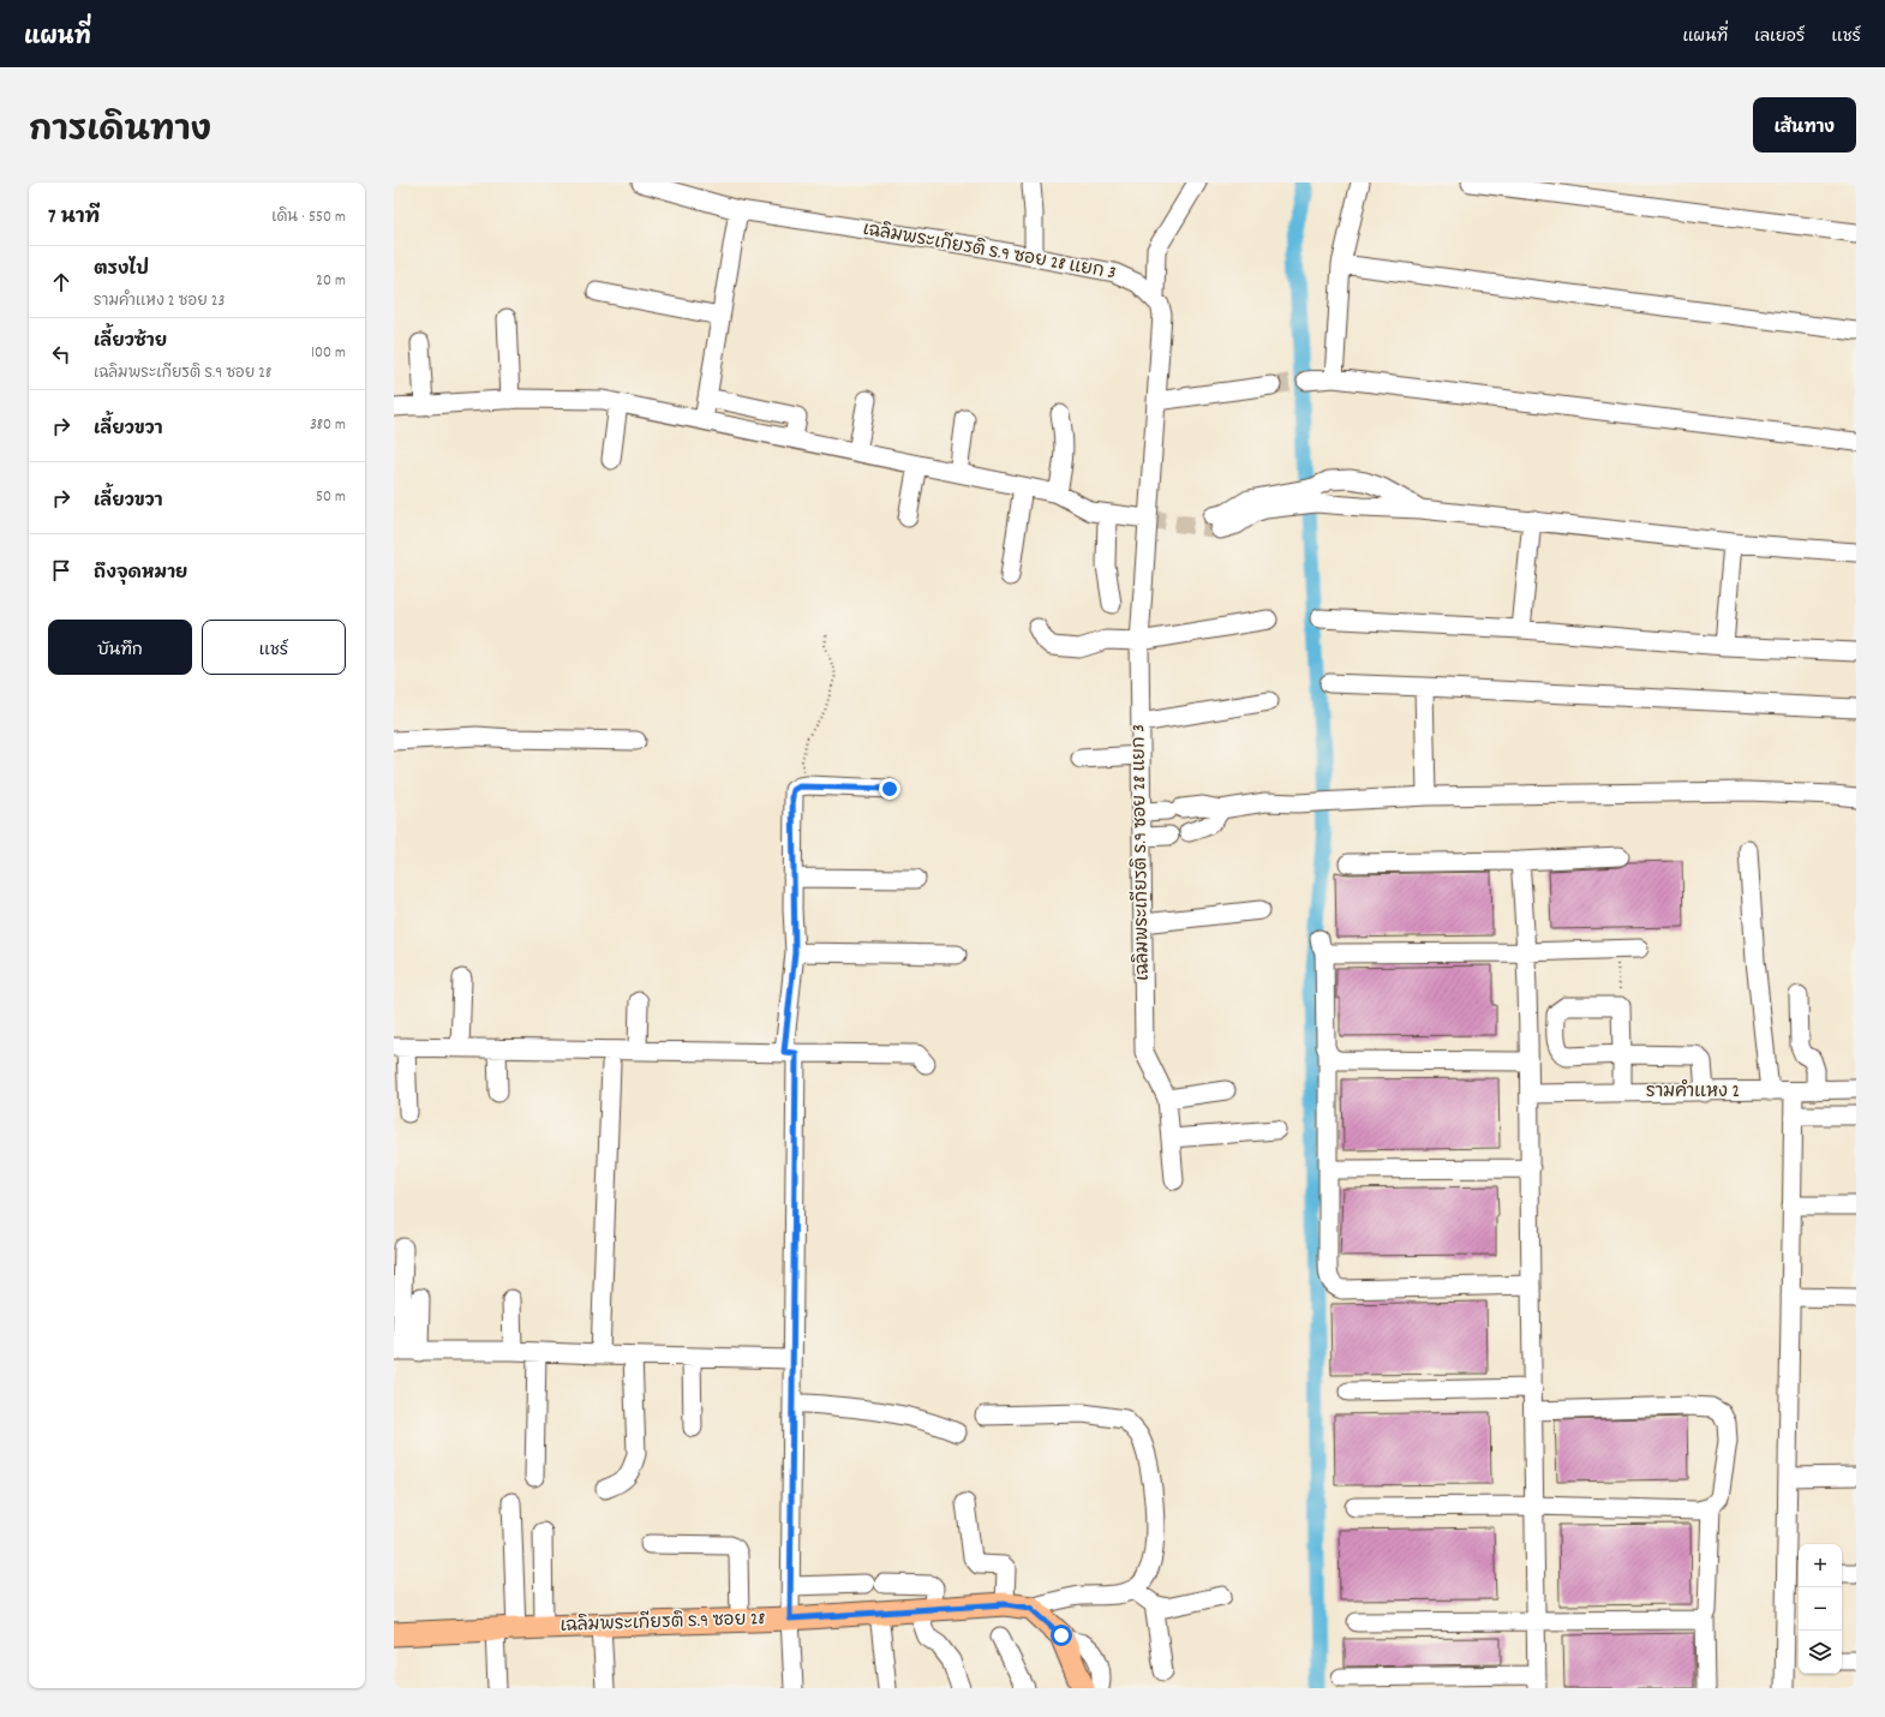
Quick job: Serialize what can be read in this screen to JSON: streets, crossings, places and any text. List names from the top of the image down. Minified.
{"streets":{"main road":["เฉลิมพระเกียรติ ร.9 ซอย 28"],"street":["เฉลิมพระเกียรติ ร.9 ซอย 28 แยก 3","รามคำแหง 2"]},"page":{"header":"แผนที่","nav":["แผนที่","เลเยอร์","แชร์"],"title":"การเดินทาง","buttons":["เส้นทาง",["บันทึก","แชร์"]],"heading":["7 นาที","เดิน · 550 m"],"list":[["ตรงไป","รามคำแหง 2 ซอย 23","20 m"],["เลี้ยวซ้าย","เฉลิมพระเกียรติ ร.9 ซอย 28","100 m"],["เลี้ยวขวา","380 m"],["เลี้ยวขวา","50 m"],"ถึงจุดหมาย"],"map_buttons":["+","−"]}}
